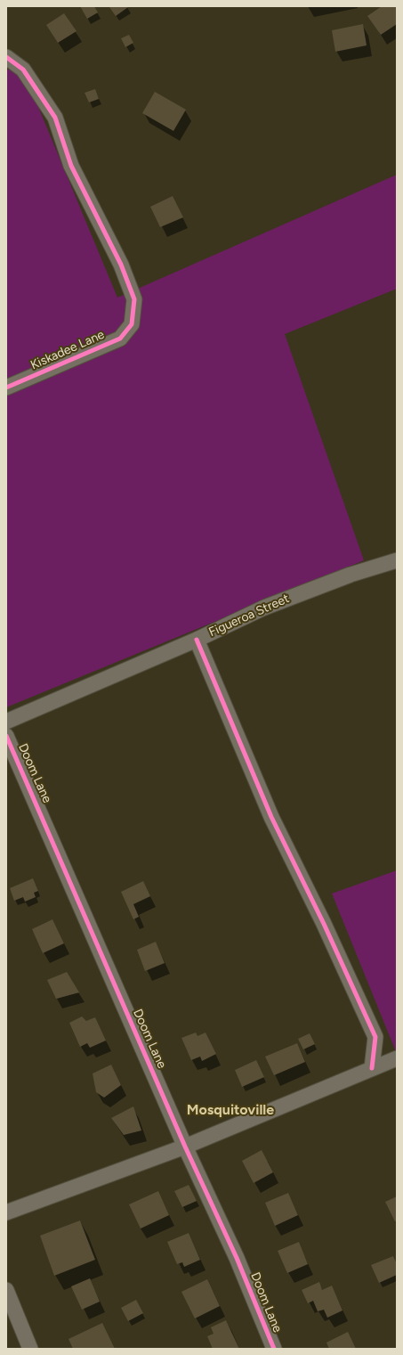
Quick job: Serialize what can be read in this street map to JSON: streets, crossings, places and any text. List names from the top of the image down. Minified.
{"streets":{"street":["Kiskadee Lane","Figueroa Street","Doom Lane"]},"districts":["Mosquitoville"]}
